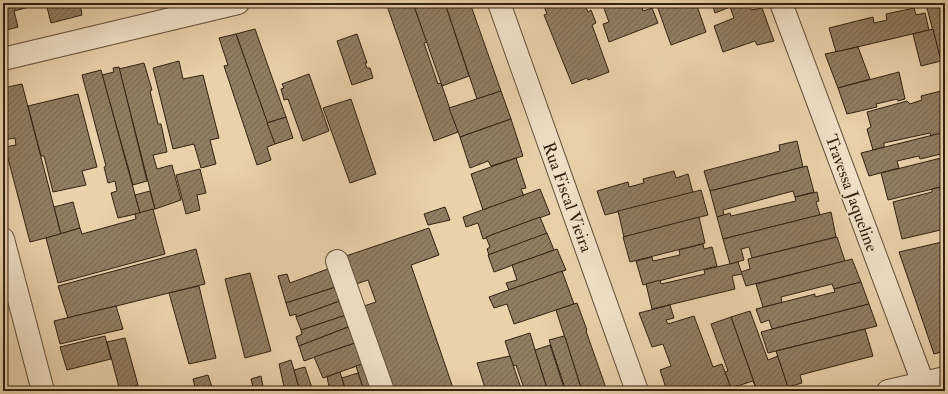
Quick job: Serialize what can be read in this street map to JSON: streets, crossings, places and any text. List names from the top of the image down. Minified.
{"streets":{"street":["Travessa Jaqueline","Rua Fiscal Vieira"]}}
